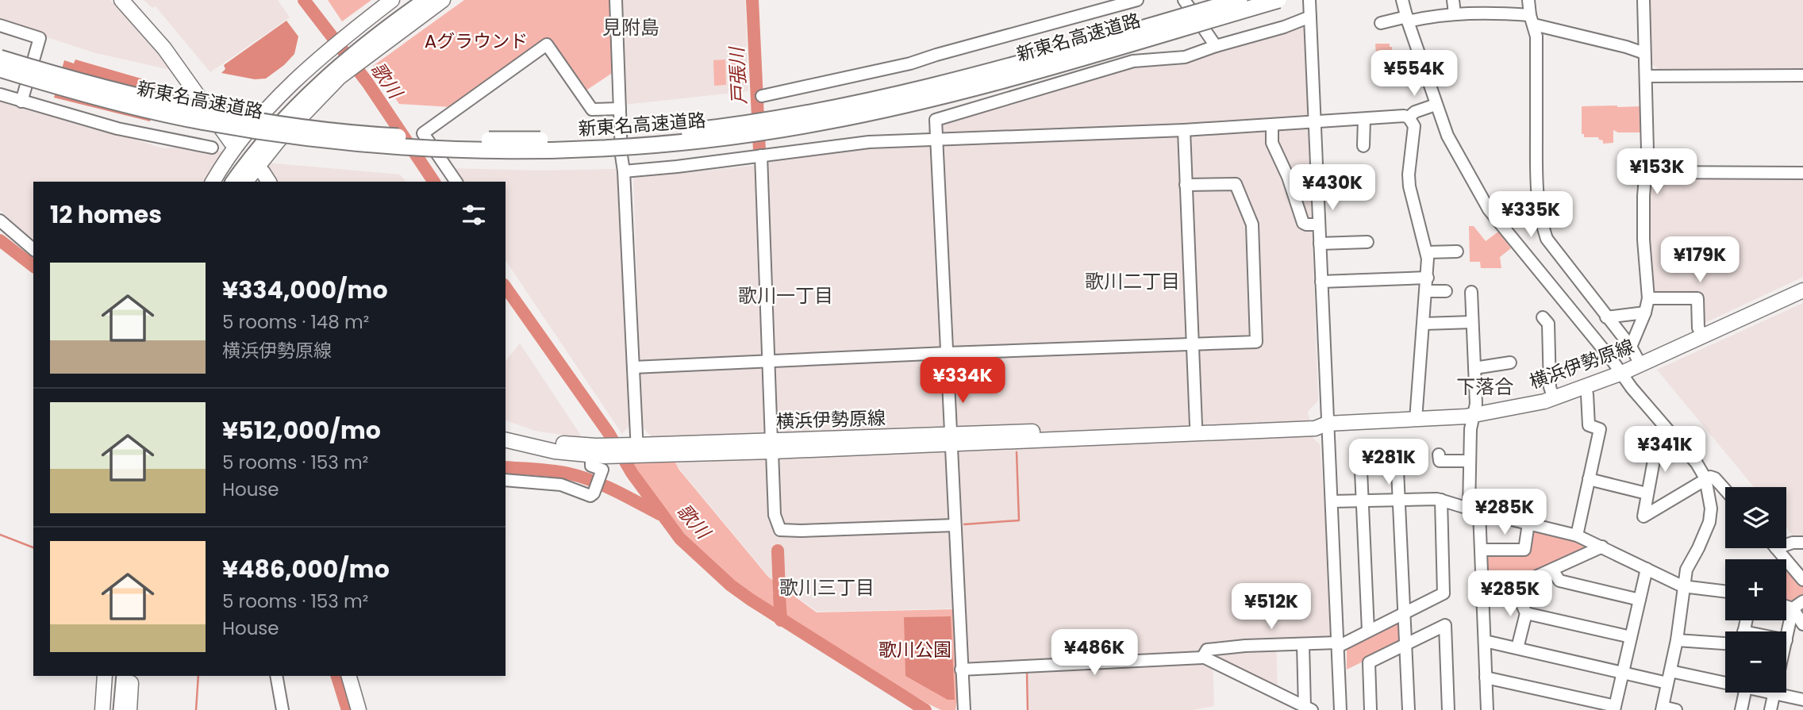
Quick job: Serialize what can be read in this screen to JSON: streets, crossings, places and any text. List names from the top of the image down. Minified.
{"streets":{"highway":["新東名高速道路"],"main road":["横浜伊勢原線"]},"districts":["見附島","歌川二丁目","歌川一丁目","下落合","歌川三丁目"],"water":["戸張川","歌川"],"parks":["Aグラウンド","歌川公園"],"page":{"price":["¥554K","¥153K","¥430K","¥335K","¥179K","¥334K","¥341K","¥281K","¥285K","¥285K","¥512K","¥486K"],"heading":"12 homes","list":[{"name":"¥334,000/mo","note":"5 rooms · 148 m² · 横浜伊勢原線"},{"name":"¥512,000/mo","note":"5 rooms · 153 m² · House"},{"name":"¥486,000/mo","note":"5 rooms · 153 m² · House"}],"map_buttons":["+","−"]}}
